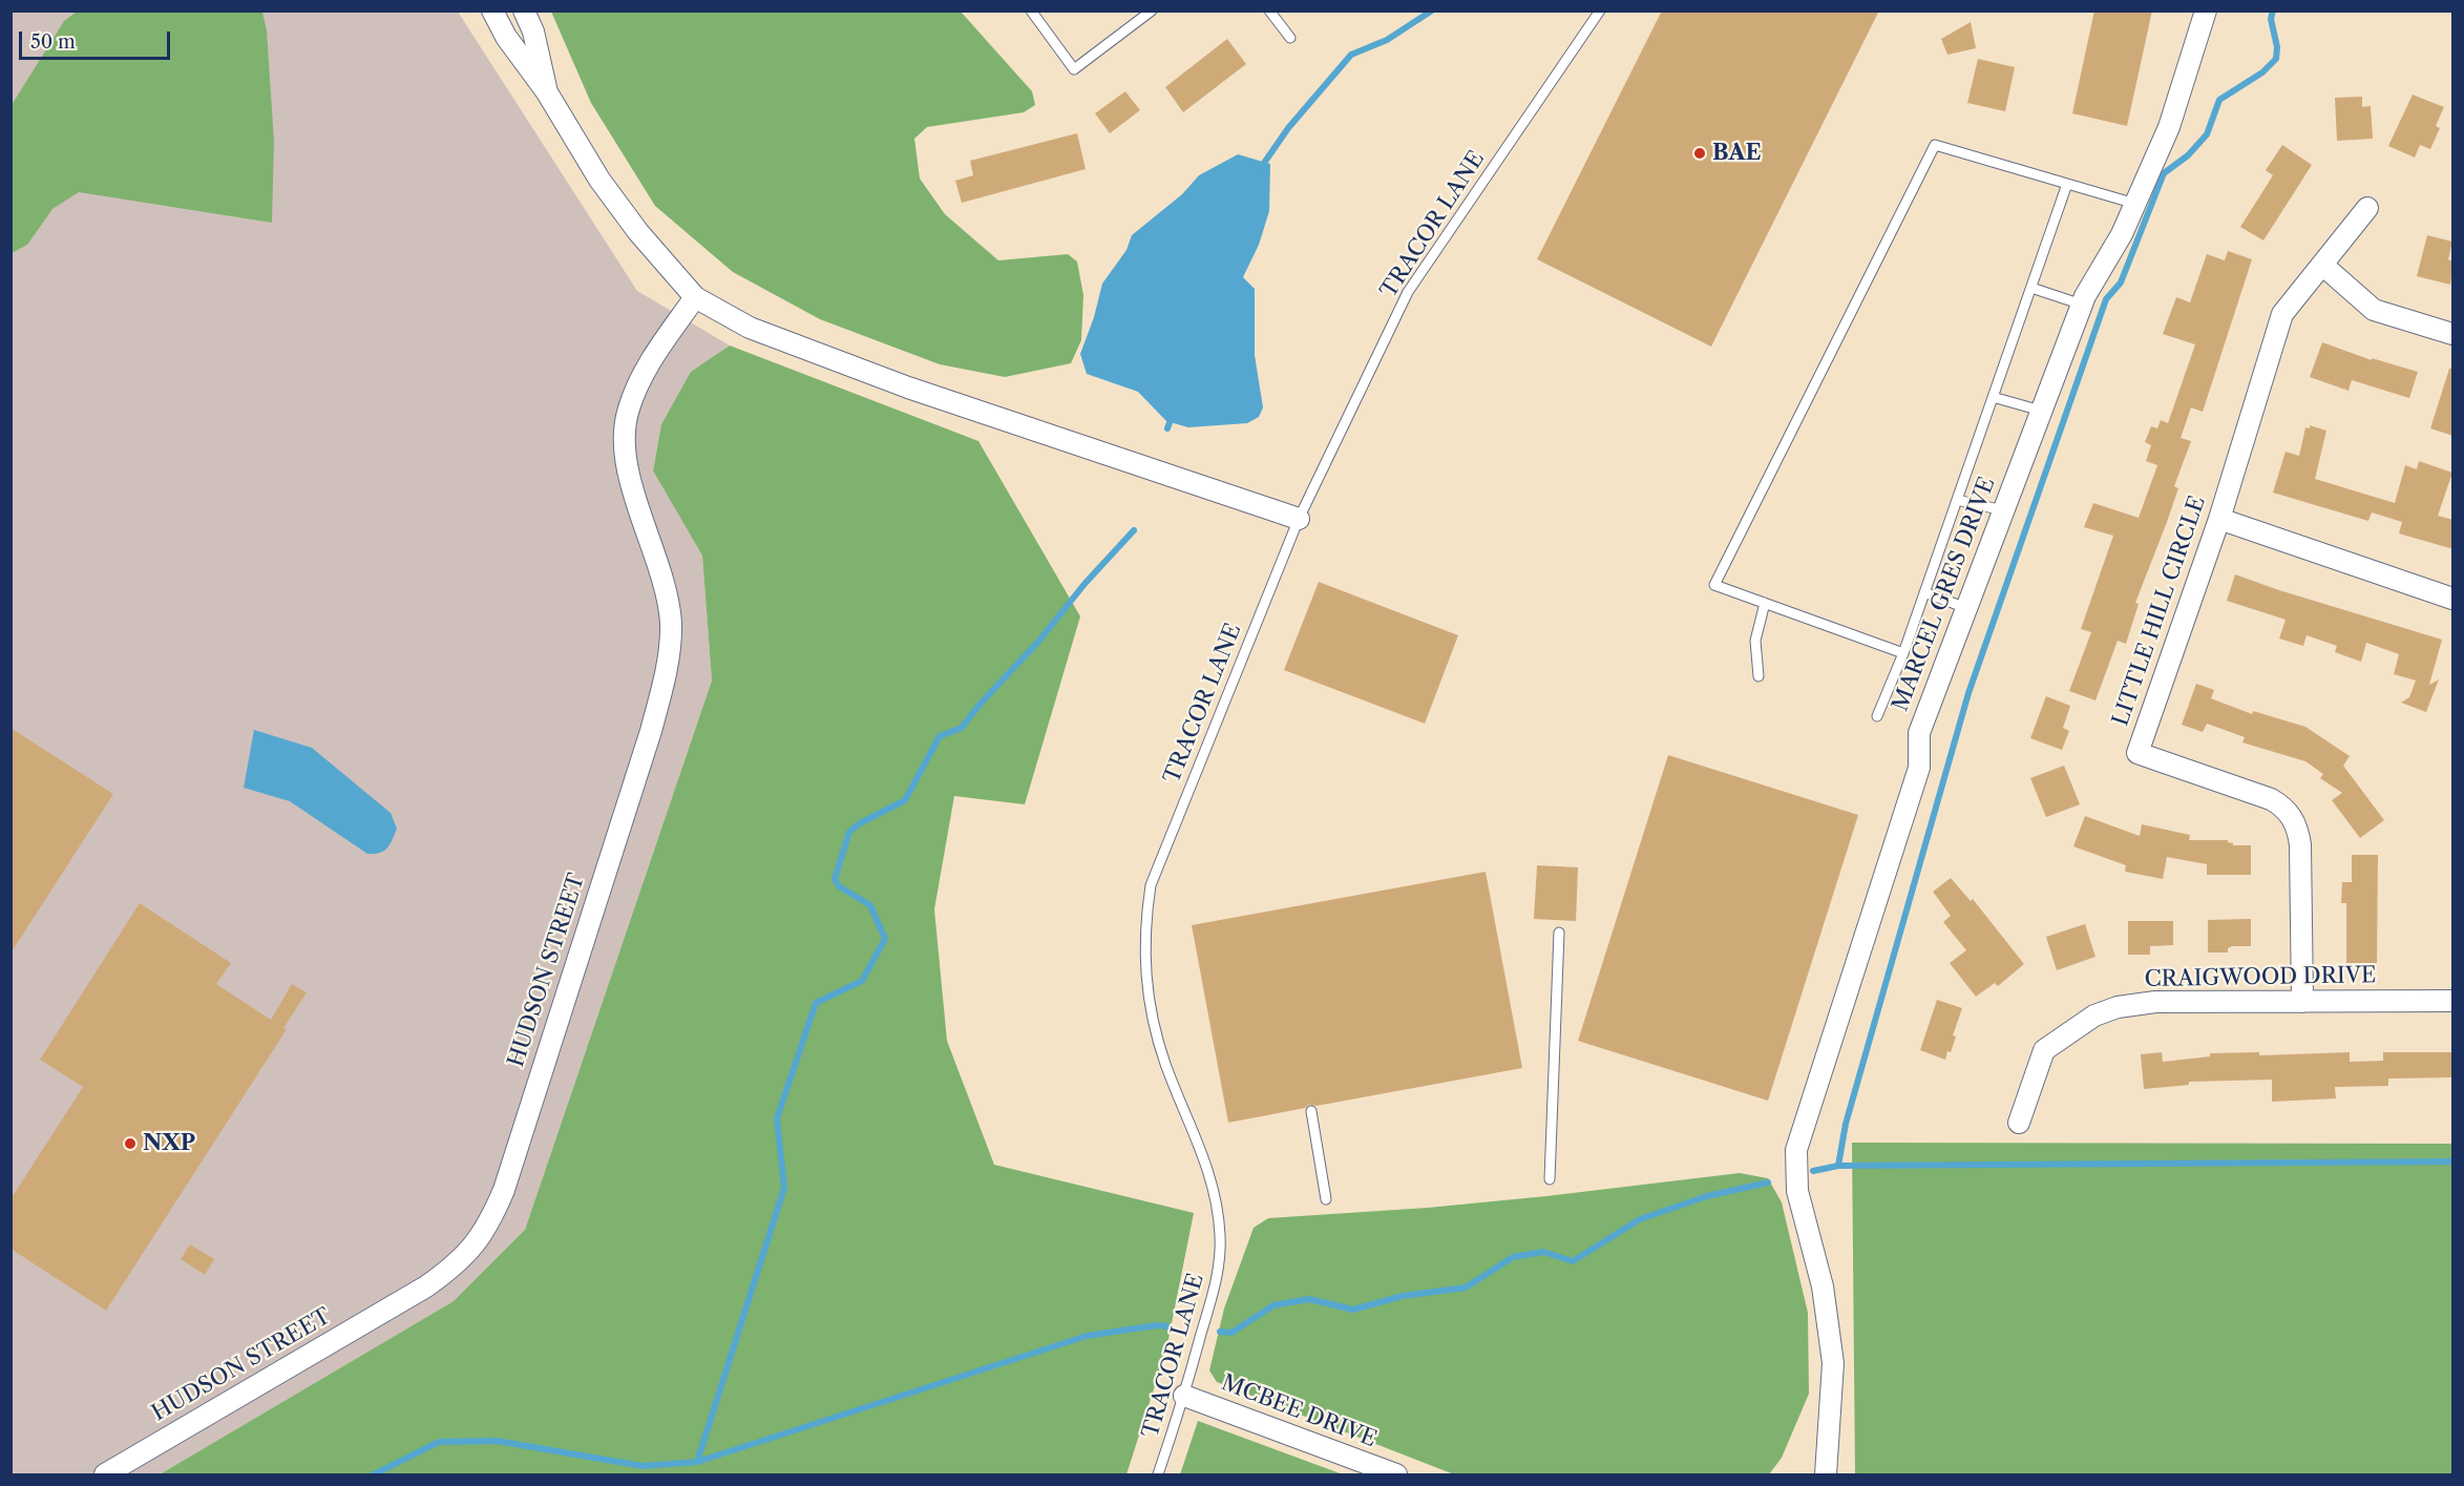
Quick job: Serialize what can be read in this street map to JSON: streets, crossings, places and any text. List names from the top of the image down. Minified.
{"streets":{"street":["MARCEL GRES DRIVE","LITTLE HILL CIRCLE","HUDSON STREET","CRAIGWOOD DRIVE","MCBEE DRIVE"],"lane":["TRACOR LANE"]},"crossings":[["TRACOR LANE","MCBEE DRIVE"],["LITTLE HILL CIRCLE","CRAIGWOOD DRIVE"]],"places":["BAE","NXP"],"scale_bar":"50 m"}
